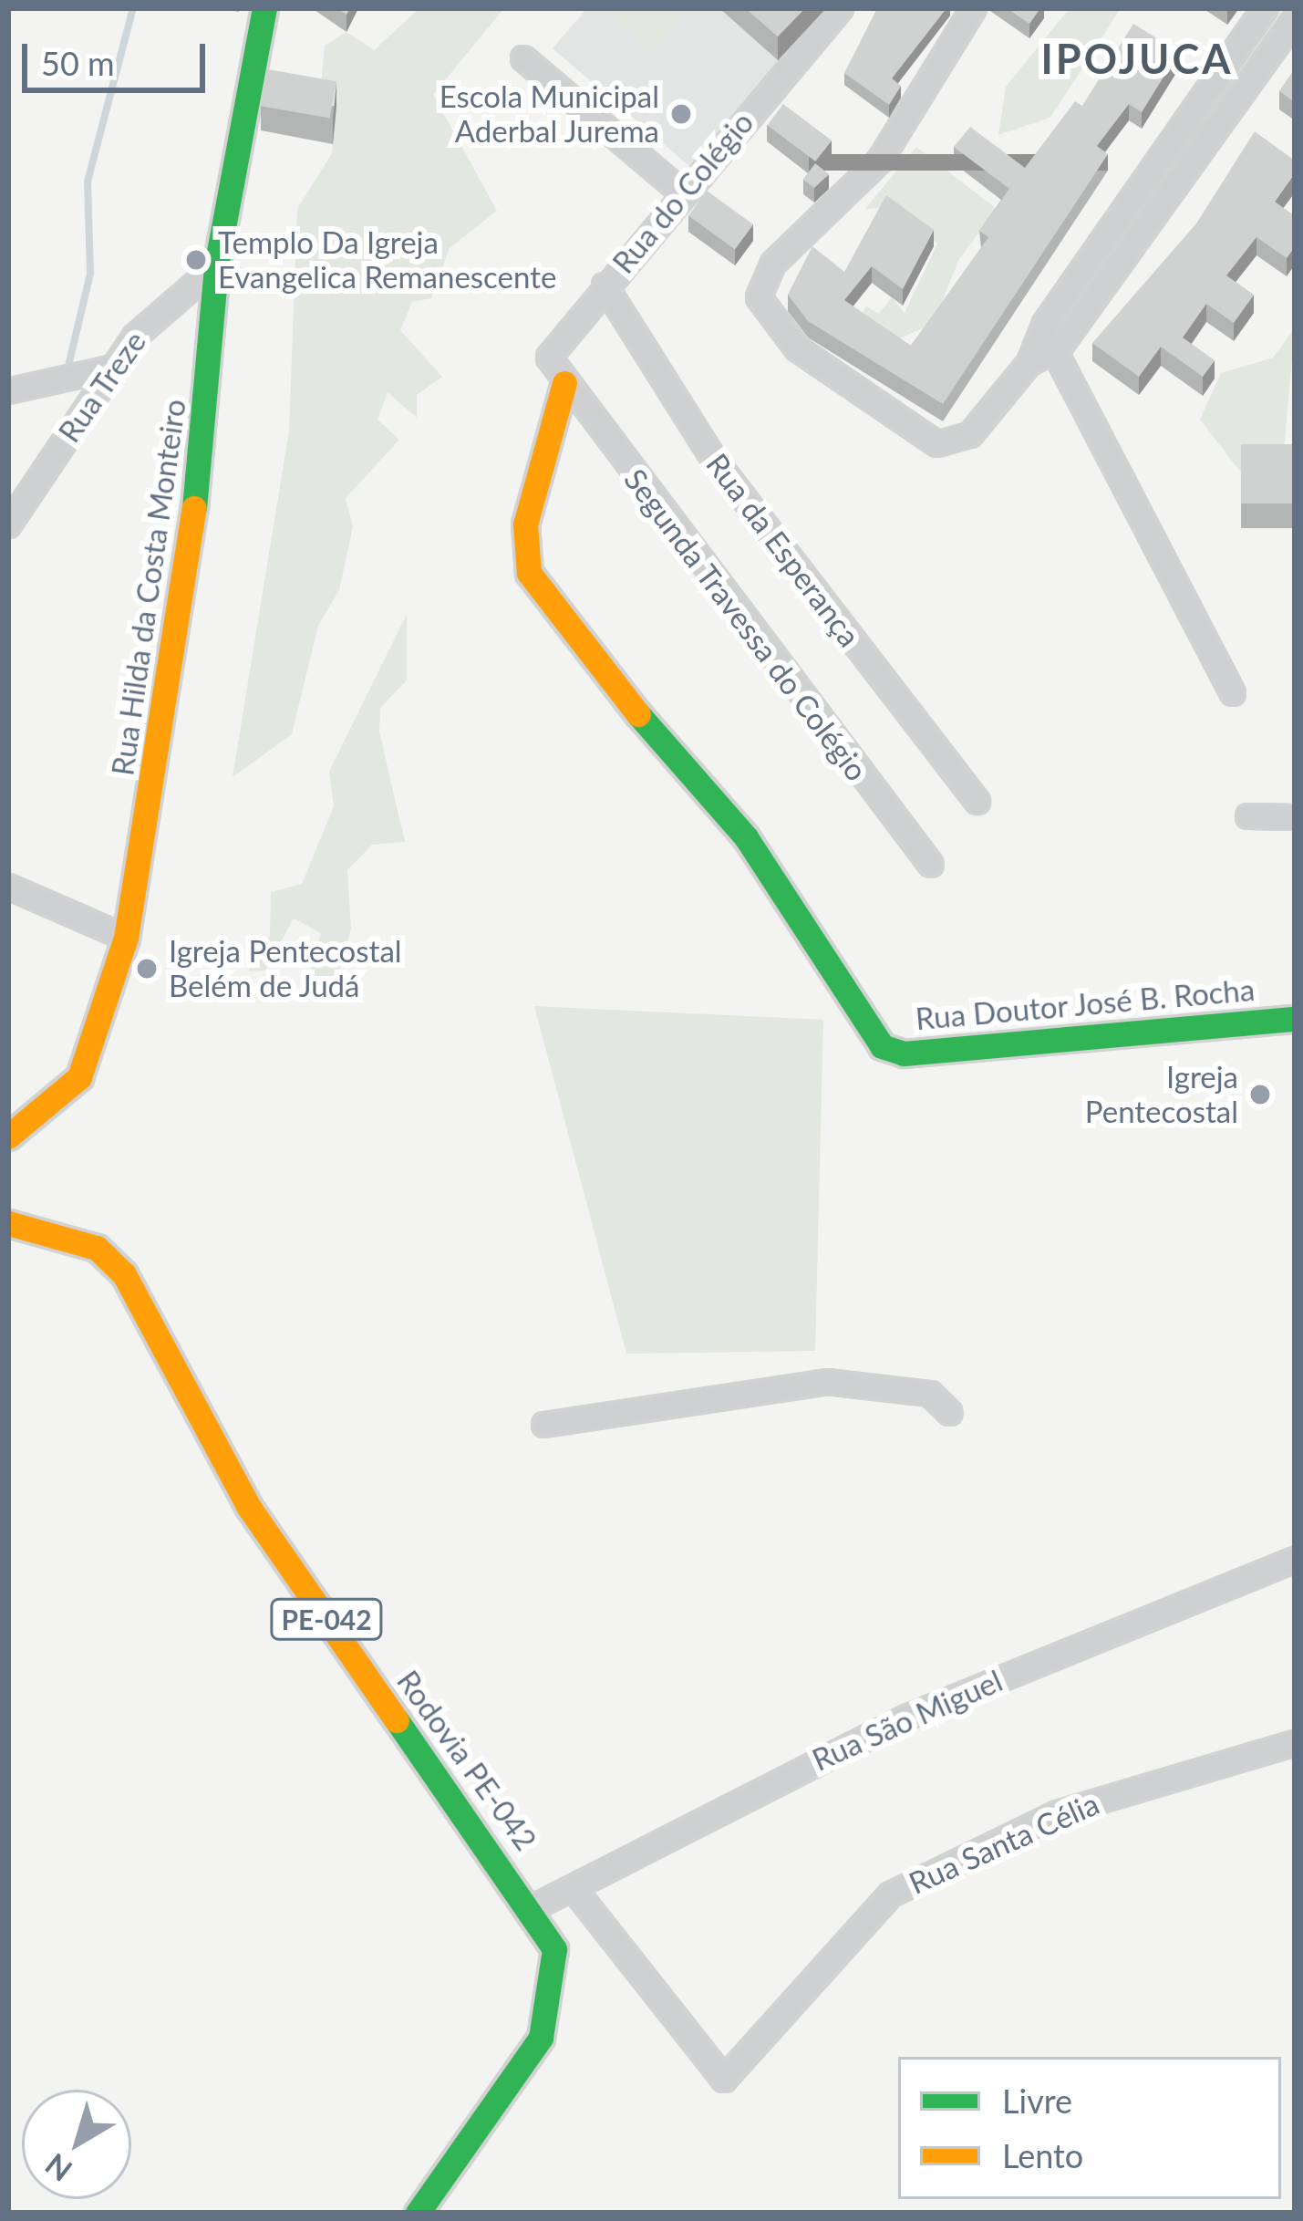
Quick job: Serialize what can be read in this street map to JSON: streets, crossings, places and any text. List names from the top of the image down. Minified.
{"streets":{"street":["Rua do Colégio","Rua Treze","Rua da Esperança","Rua Hilda da Costa Monteiro","Segunda Travessa do Colégio","Rua Doutor José B. Rocha","PE-042","Rua São Miguel","Rodovia PE-042","Rua Santa Célia"]},"crossings":[["Rua do Colégio","Rua da Esperança"],["Rua do Colégio","Segunda Travessa do Colégio"],["Rua do Colégio","Rua Doutor José B. Rocha"],["Rua Treze","Rua Hilda da Costa Monteiro"],["Segunda Travessa do Colégio","Rua Doutor José B. Rocha"],["Rua São Miguel","Rodovia PE-042"],["Rua São Miguel","Rua Santa Célia"]],"districts":["IPOJUCA"],"places":["Escola Municipal Aderbal Jurema","Templo Da Igreja Evangelica Remanescente","Igreja Pentecostal Belém de Judá","Igreja Pentecostal"],"legend":["Livre","Lento"],"scale_bar":"50 m","north":"bottom left"}
